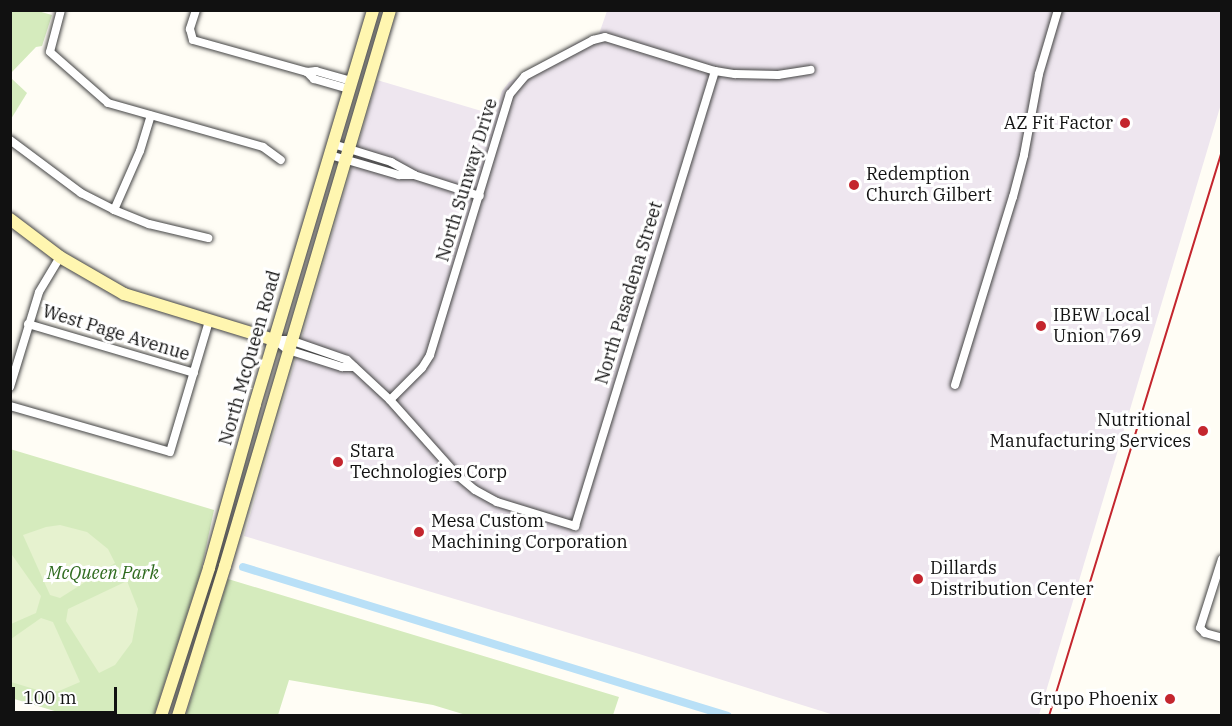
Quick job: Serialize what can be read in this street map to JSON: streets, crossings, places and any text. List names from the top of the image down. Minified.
{"streets":{"main road":["North McQueen Road"],"street":["North Sunway Drive","North Pasadena Street","West Page Avenue"]},"crossings":[["North Sunway Drive","North Pasadena Street"]],"parks":["McQueen Park"],"places":["AZ Fit Factor","Redemption Church Gilbert","IBEW Local Union 769","Nutritional Manufacturing Services","Stara Technologies Corp","Mesa Custom Machining Corporation","Dillards Distribution Center","Grupo Phoenix"],"scale_bar":"100 m"}
